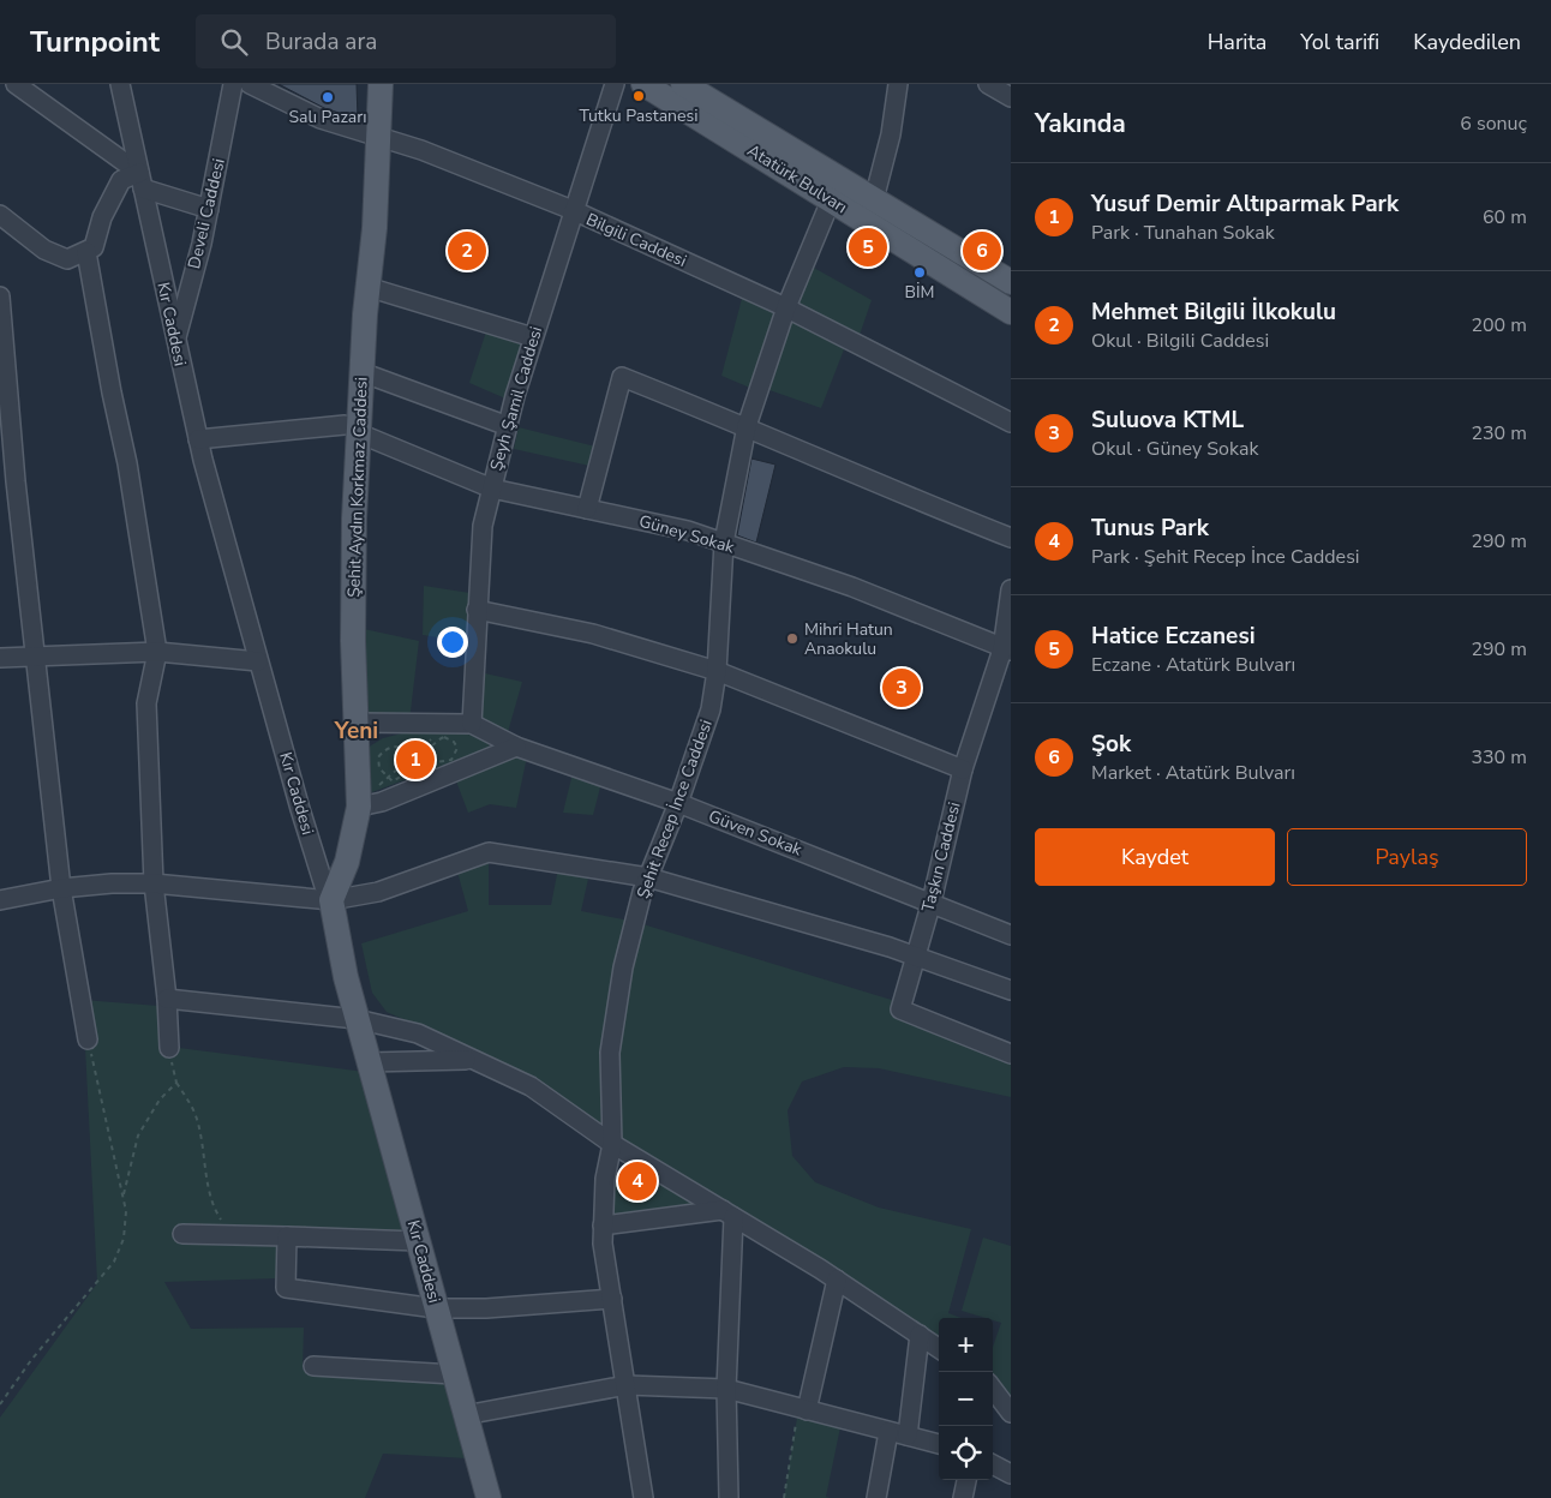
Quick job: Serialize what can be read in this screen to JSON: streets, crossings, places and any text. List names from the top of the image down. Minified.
{"streets":{"main road":["Atatürk Bulvarı","Kır Caddesi","Şehit Aydın Korkmaz Caddesi"],"street":["Develi Caddesi","Bilgili Caddesi","Şeyh Şamil Caddesi","Güney Sokak","Şehit Recep İnce Caddesi","Güven Sokak","Taşkın Caddesi"]},"crossings":[["Atatürk Bulvarı","Şehit Recep İnce Caddesi"],["Develi Caddesi","Kır Caddesi"],["Bilgili Caddesi","Şeyh Şamil Caddesi"],["Bilgili Caddesi","Şehit Aydın Korkmaz Caddesi"],["Bilgili Caddesi","Şehit Recep İnce Caddesi"],["Kır Caddesi","Şehit Aydın Korkmaz Caddesi"],["Şeyh Şamil Caddesi","Güney Sokak"],["Şeyh Şamil Caddesi","Güven Sokak"],["Şehit Aydın Korkmaz Caddesi","Güney Sokak"],["Şehit Aydın Korkmaz Caddesi","Güven Sokak"],["Güney Sokak","Şehit Recep İnce Caddesi"],["Güney Sokak","Taşkın Caddesi"],["Şehit Recep İnce Caddesi","Güven Sokak"],["Güven Sokak","Taşkın Caddesi"]],"districts":["Yeni"],"places":["Tutku Pastanesi","Salı Pazarı","BİM","Mihri Hatun Anaokulu"],"page":{"header":"Turnpoint","search":"Burada ara","nav":["Harita","Yol tarifi","Kaydedilen"],"heading":["Yakında","6 sonuç"],"list":[{"mark":"1","name":"Yusuf Demir Altıparmak Park","note":"Park · Tunahan Sokak","value":"60 m"},{"mark":"2","name":"Mehmet Bilgili İlkokulu","note":"Okul · Bilgili Caddesi","value":"200 m"},{"mark":"3","name":"Suluova KTML","note":"Okul · Güney Sokak","value":"230 m"},{"mark":"4","name":"Tunus Park","note":"Park · Şehit Recep İnce Caddesi","value":"290 m"},{"mark":"5","name":"Hatice Eczanesi","note":"Eczane · Atatürk Bulvarı","value":"290 m"},{"mark":"6","name":"Şok","note":"Market · Atatürk Bulvarı","value":"330 m"}],"pins":["5","2","6","3","1","4"],"buttons":["Kaydet","Paylaş"],"map_buttons":["+","−"]}}
